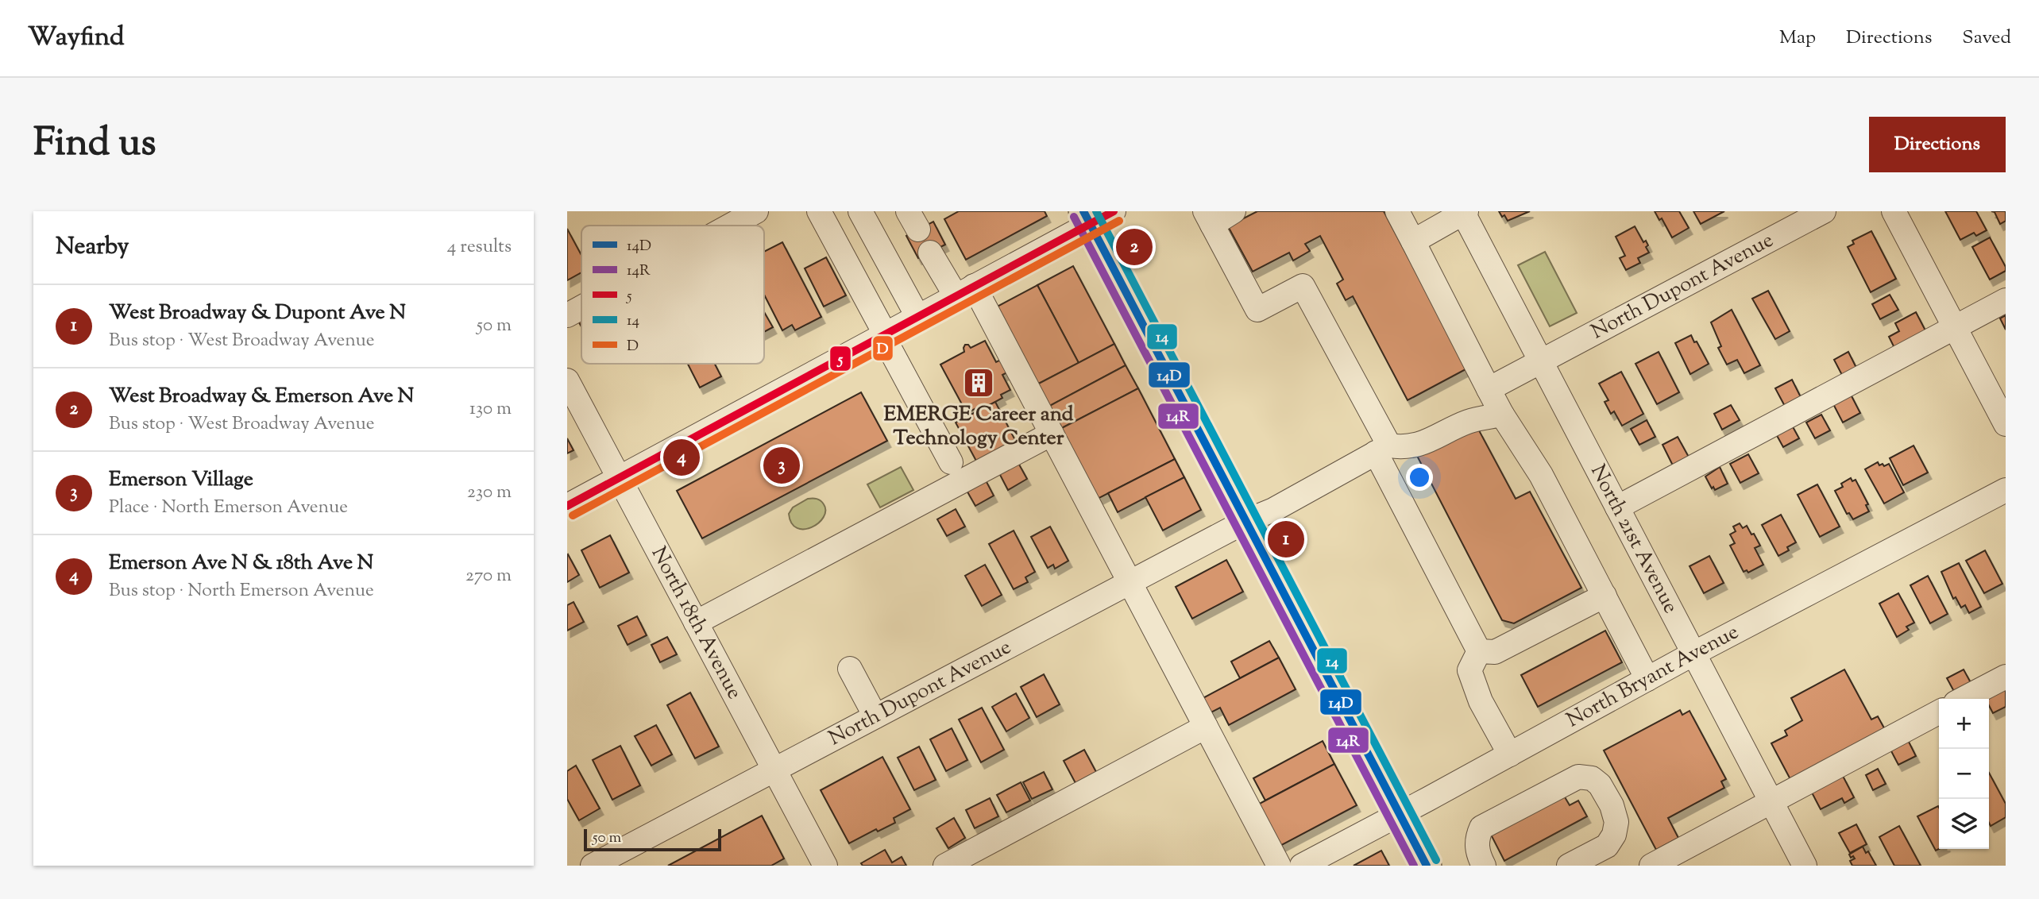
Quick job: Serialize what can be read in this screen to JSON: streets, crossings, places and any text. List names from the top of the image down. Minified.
{"streets":{"street":["North Dupont Avenue","North 21st Avenue","North 18th Avenue","North Bryant Avenue"]},"crossings":[["North Dupont Avenue","North 21st Avenue"],["North Dupont Avenue","North 18th Avenue"],["North 21st Avenue","North Bryant Avenue"]],"places":{"building":["EMERGE Career and Technology Center"]},"lines":["transit line 14D","transit line 5","transit line 14","transit line 14R","transit line D"],"legend":["14D","14R","5","14","D"],"scale_bar":"50 m","page":{"header":"Wayfind","nav":["Map","Directions","Saved"],"title":"Find us","buttons":"Directions","heading":["Nearby","4 results"],"pins":["2","4","3","1"],"list":[{"mark":"1","name":"West Broadway & Dupont Ave N","note":"Bus stop · West Broadway Avenue","value":"50 m"},{"mark":"2","name":"West Broadway & Emerson Ave N","note":"Bus stop · West Broadway Avenue","value":"130 m"},{"mark":"3","name":"Emerson Village","note":"Place · North Emerson Avenue","value":"230 m"},{"mark":"4","name":"Emerson Ave N & 18th Ave N","note":"Bus stop · North Emerson Avenue","value":"270 m"}],"map_buttons":["+","−"],"scale":"50 m"}}
